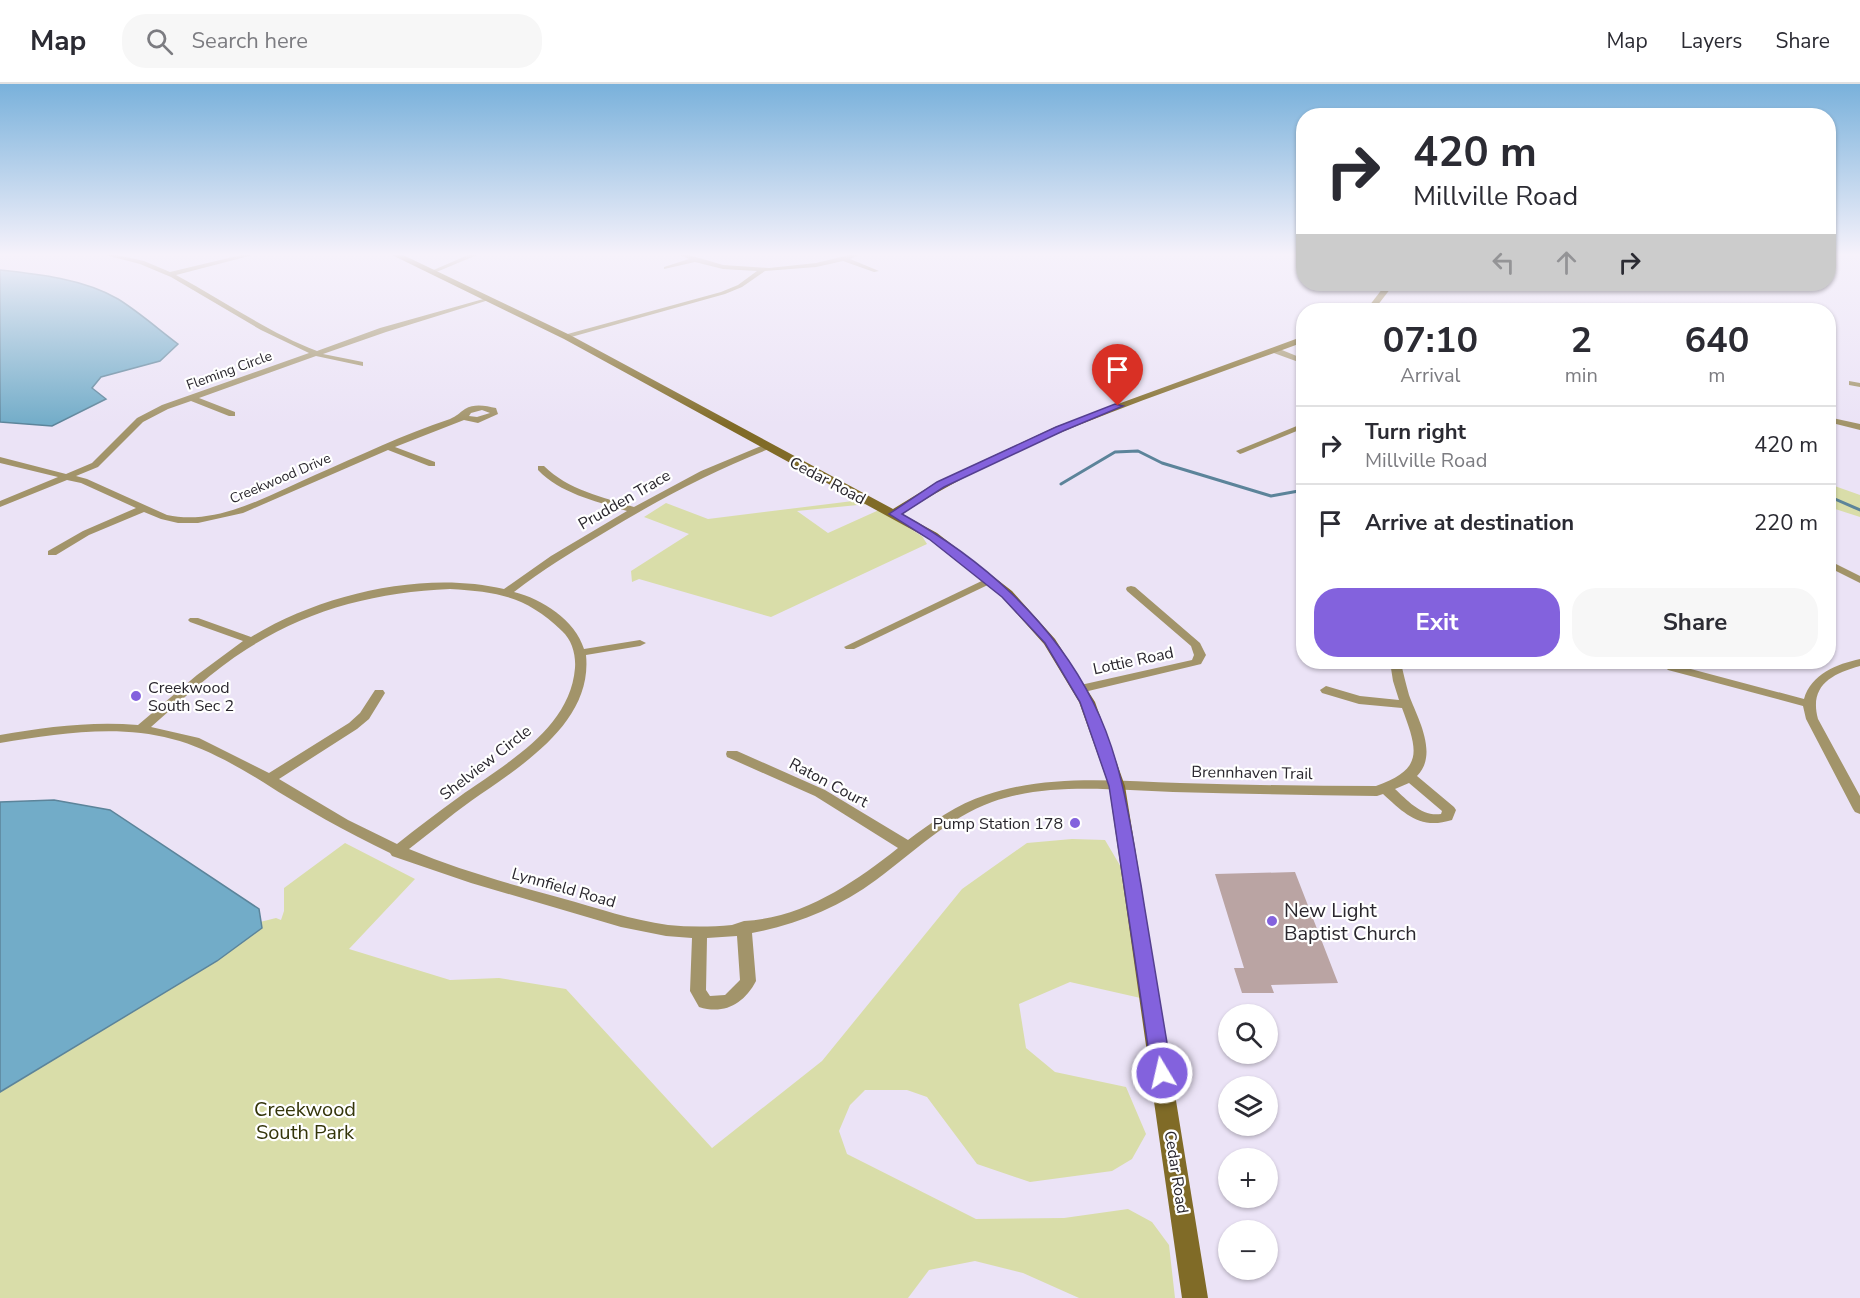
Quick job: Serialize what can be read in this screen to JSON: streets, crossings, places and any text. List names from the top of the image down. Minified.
{"streets":{"street":["Fleming Circle","Creekwood Drive","Cedar Road","Prudden Trace","Lottie Road","Shelview Circle","Brennhaven Trail","Raton Court","Lynnfield Road"]},"crossings":[["Fleming Circle","Creekwood Drive"],["Cedar Road","Prudden Trace"],["Cedar Road","Lottie Road"],["Cedar Road","Brennhaven Trail"],["Cedar Road","Lynnfield Road"],["Shelview Circle","Lynnfield Road"],["Brennhaven Trail","Lynnfield Road"],["Raton Court","Lynnfield Road"]],"parks":["Creekwood South Park"],"places":["Creekwood South Sec 2","Pump Station 178","New Light Baptist Church"],"page":{"header":"Map","search":"Search here","nav":["Map","Layers","Share"],"turn":["420 m","Millville Road"],"eta":["07:10","Arrival","2","min","640","m"],"list":[{"name":"Turn right","note":"Millville Road","value":"420 m"},{"name":"Arrive at destination","value":"220 m"}],"buttons":["Exit","Share"],"map_buttons":["+","−"]}}
